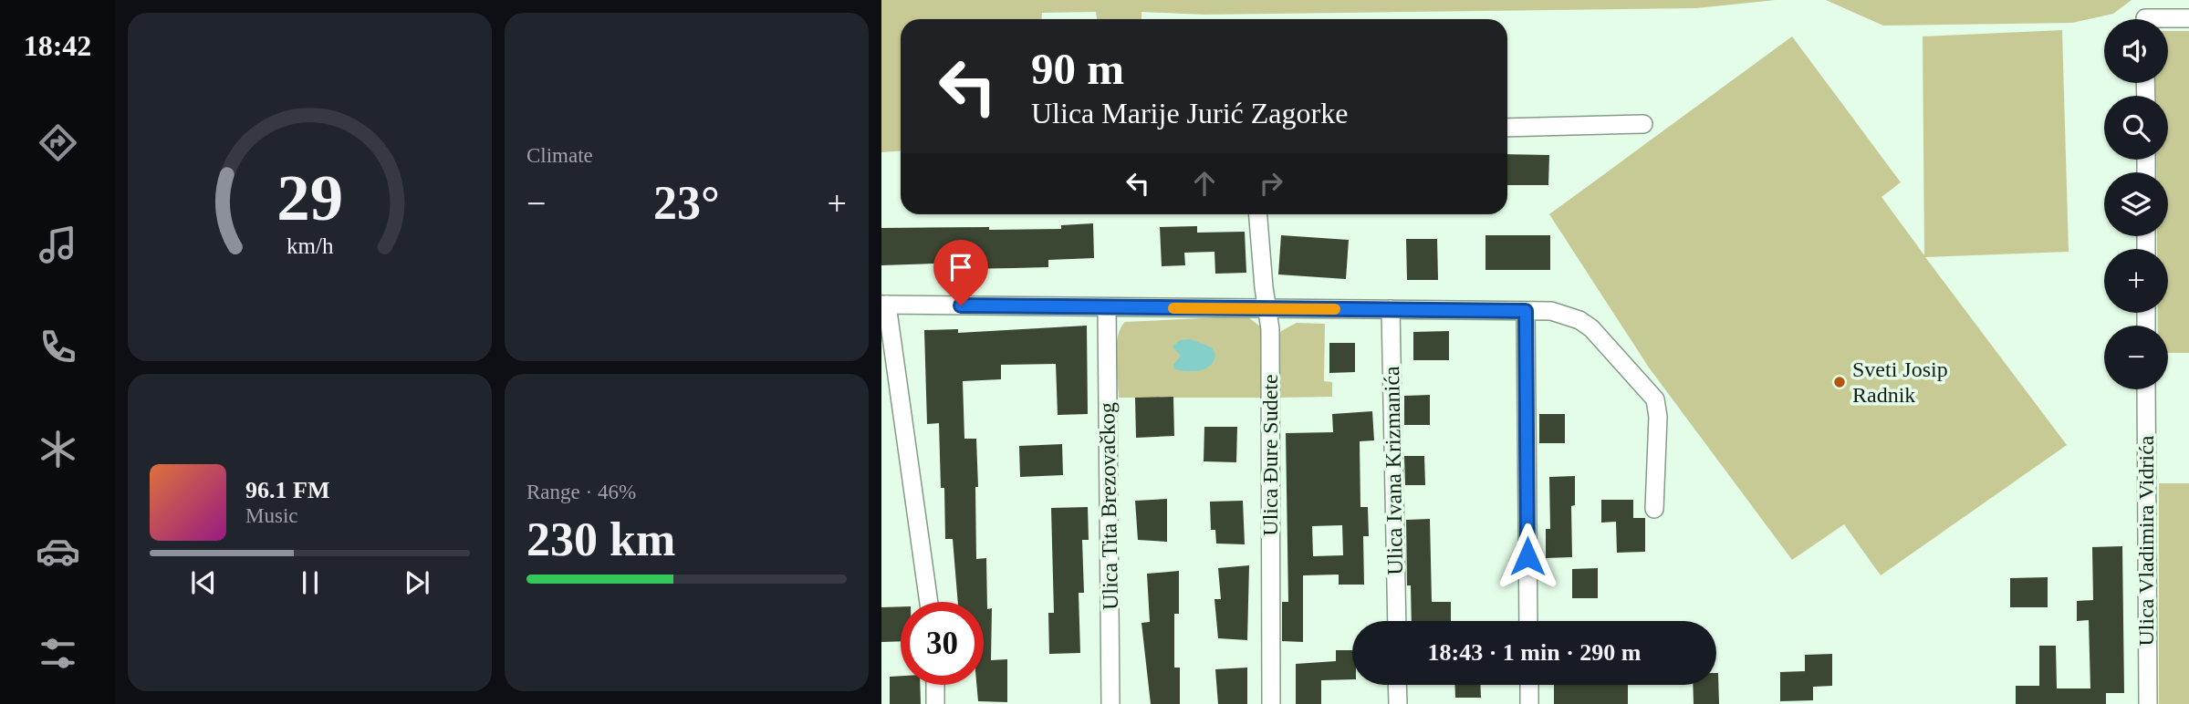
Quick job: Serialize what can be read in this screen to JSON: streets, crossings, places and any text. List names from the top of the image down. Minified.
{"streets":{"street":["Ulica Đure Sudete","Ulica Ivana Krizmanića","Ulica Tita Brezovačkog","Ulica Vladimira Vidrića"]},"places":["Sveti Josip Radnik"],"page":{"tabs":"18:42","tile":["Climate",["Range · 46%","230 km"]],"map_buttons":["+","−"],"turn":["90 m","Ulica Marije Jurić Zagorke"],"heat":["−","23°","+"],"song":["96.1 FM","Music"],"limit":"30","trip":"18:43 · 1 min · 290 m","gauge":["29","km/h"]}}
